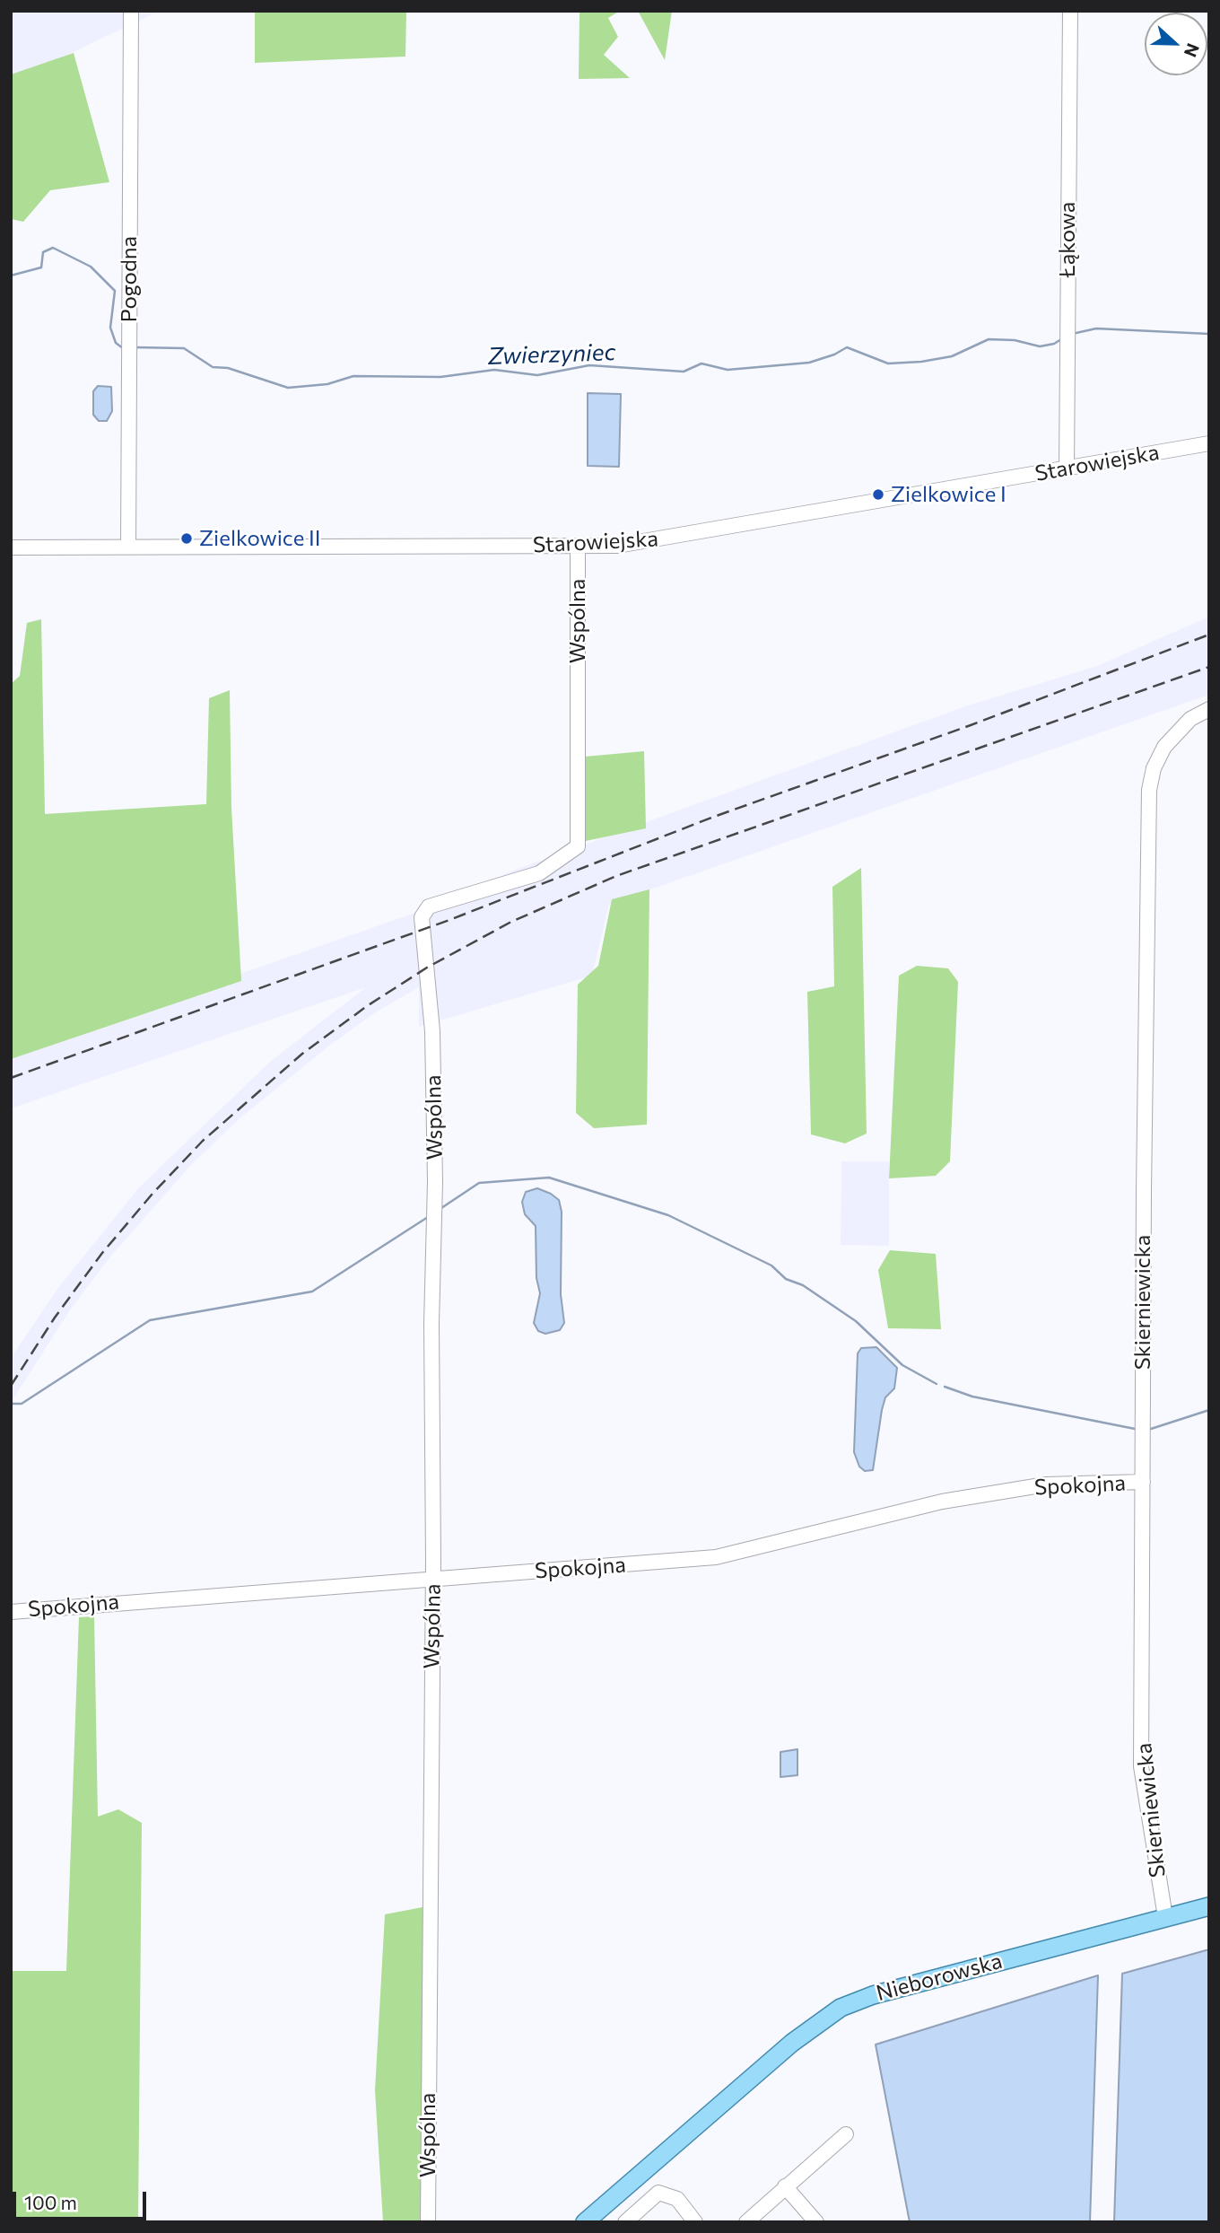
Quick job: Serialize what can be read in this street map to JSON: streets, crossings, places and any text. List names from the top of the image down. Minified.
{"streets":{"main road":["Nieborowska"],"street":["Łąkowa","Pogodna","Starowiejska","Wspólna","Skierniewicka","Spokojna"]},"crossings":[["Łąkowa","Starowiejska"],["Pogodna","Starowiejska"],["Starowiejska","Wspólna"],["Wspólna","Spokojna"],["Skierniewicka","Spokojna"],["Skierniewicka","Nieborowska"]],"water":["Zwierzyniec"],"places":["Zielkowice I","Zielkowice II"],"scale_bar":"100 m","north":"right"}
